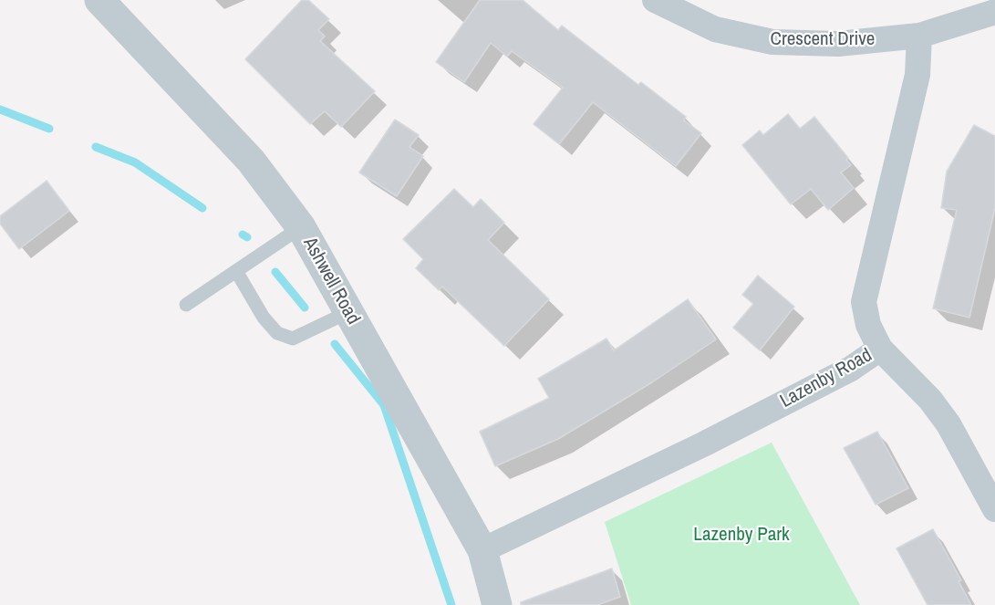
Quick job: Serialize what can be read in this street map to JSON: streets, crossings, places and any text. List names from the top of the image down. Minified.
{"streets":{"street":["Crescent Drive","Ashwell Road","Lazenby Road"]},"crossings":[["Crescent Drive","Lazenby Road"],["Ashwell Road","Lazenby Road"]],"parks":["Lazenby Park"]}
